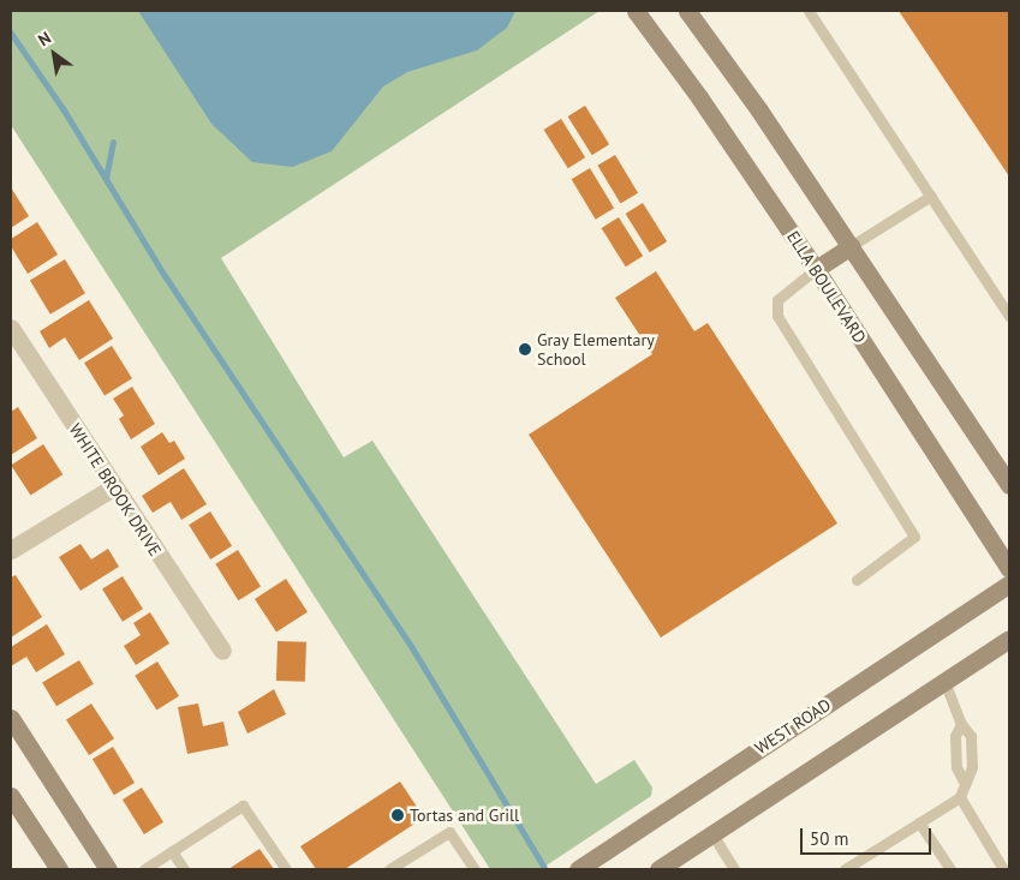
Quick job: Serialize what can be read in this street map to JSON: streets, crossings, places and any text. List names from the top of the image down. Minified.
{"streets":{"main road":["ELLA BOULEVARD","WEST ROAD"],"street":["WHITE BROOK DRIVE"]},"places":["Gray Elementary School","Tortas and Grill"],"scale_bar":"50 m","north":"top left"}
